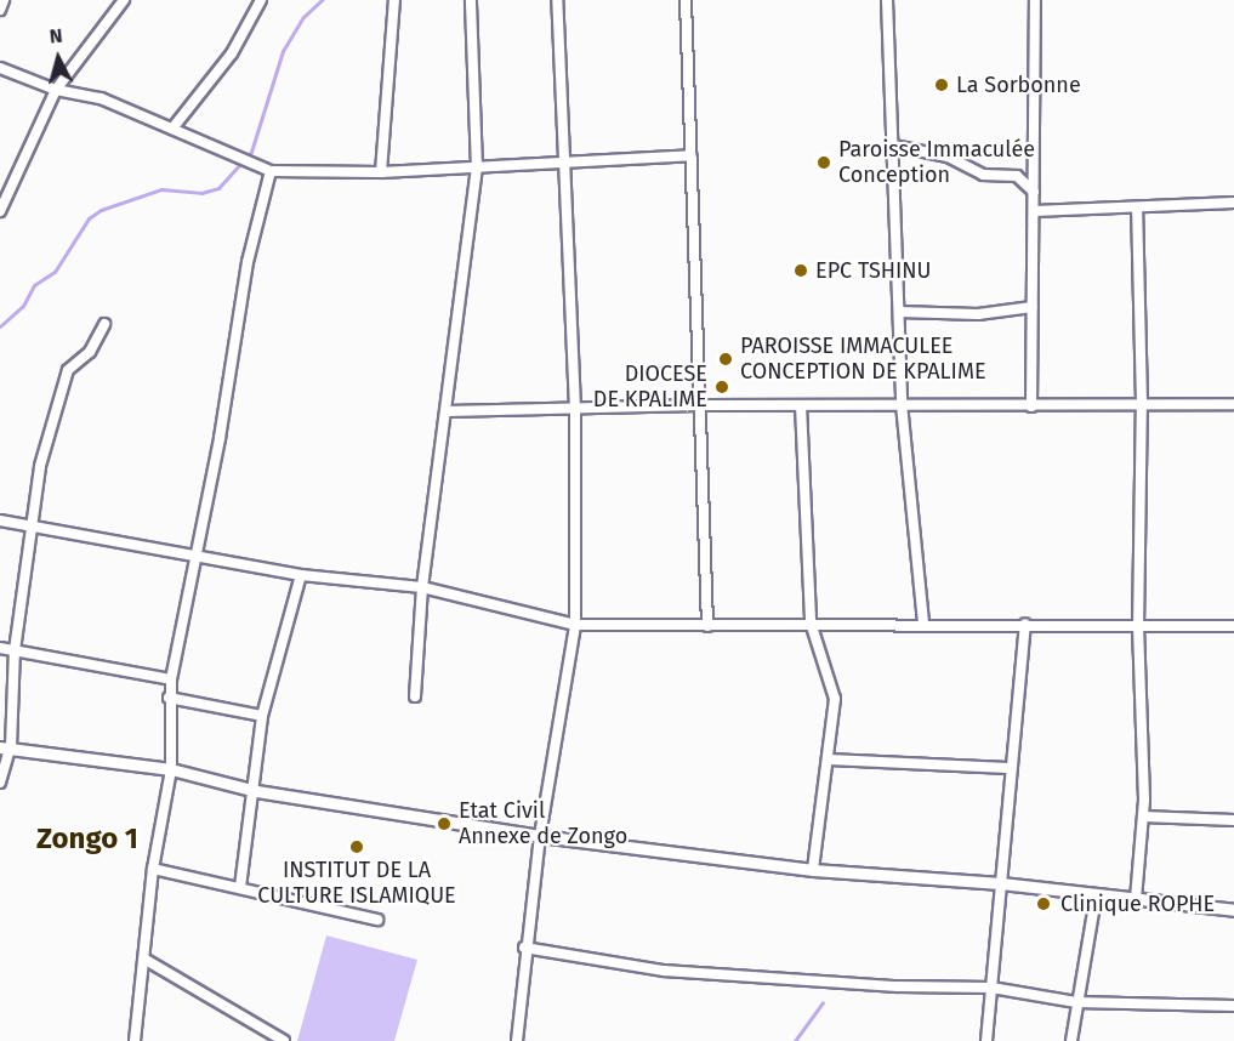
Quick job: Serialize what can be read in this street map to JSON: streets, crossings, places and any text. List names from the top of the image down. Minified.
{"districts":["Zongo 1"],"places":["La Sorbonne","Paroisse Immaculée Conception","EPC TSHINU","PAROISSE IMMACULEE CONCEPTION DE KPALIME","DIOCESE DE KPALIME","Etat Civil Annexe de Zongo","INSTITUT DE LA CULTURE ISLAMIQUE","Clinique ROPHE"],"north":"top"}
